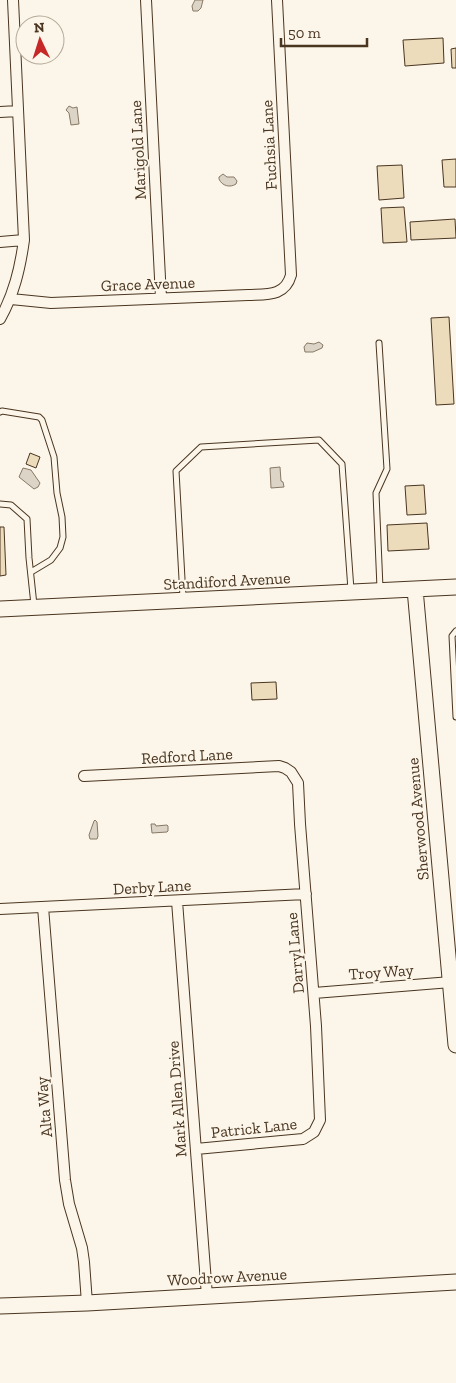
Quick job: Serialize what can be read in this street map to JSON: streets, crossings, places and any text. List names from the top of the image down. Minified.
{"streets":{"street":["Fuchsia Lane","Marigold Lane","Grace Avenue","Standiford Avenue","Redford Lane","Sherwood Avenue","Derby Lane","Darryl Lane","Troy Way","Mark Allen Drive","Alta Way","Patrick Lane","Woodrow Avenue"]},"crossings":[["Fuchsia Lane","Grace Avenue"],["Marigold Lane","Grace Avenue"],["Standiford Avenue","Sherwood Avenue"],["Redford Lane","Darryl Lane"],["Sherwood Avenue","Troy Way"],["Derby Lane","Darryl Lane"],["Derby Lane","Mark Allen Drive"],["Derby Lane","Alta Way"],["Darryl Lane","Troy Way"],["Darryl Lane","Patrick Lane"],["Mark Allen Drive","Patrick Lane"],["Mark Allen Drive","Woodrow Avenue"],["Alta Way","Woodrow Avenue"]],"scale_bar":"50 m","north":"top"}
